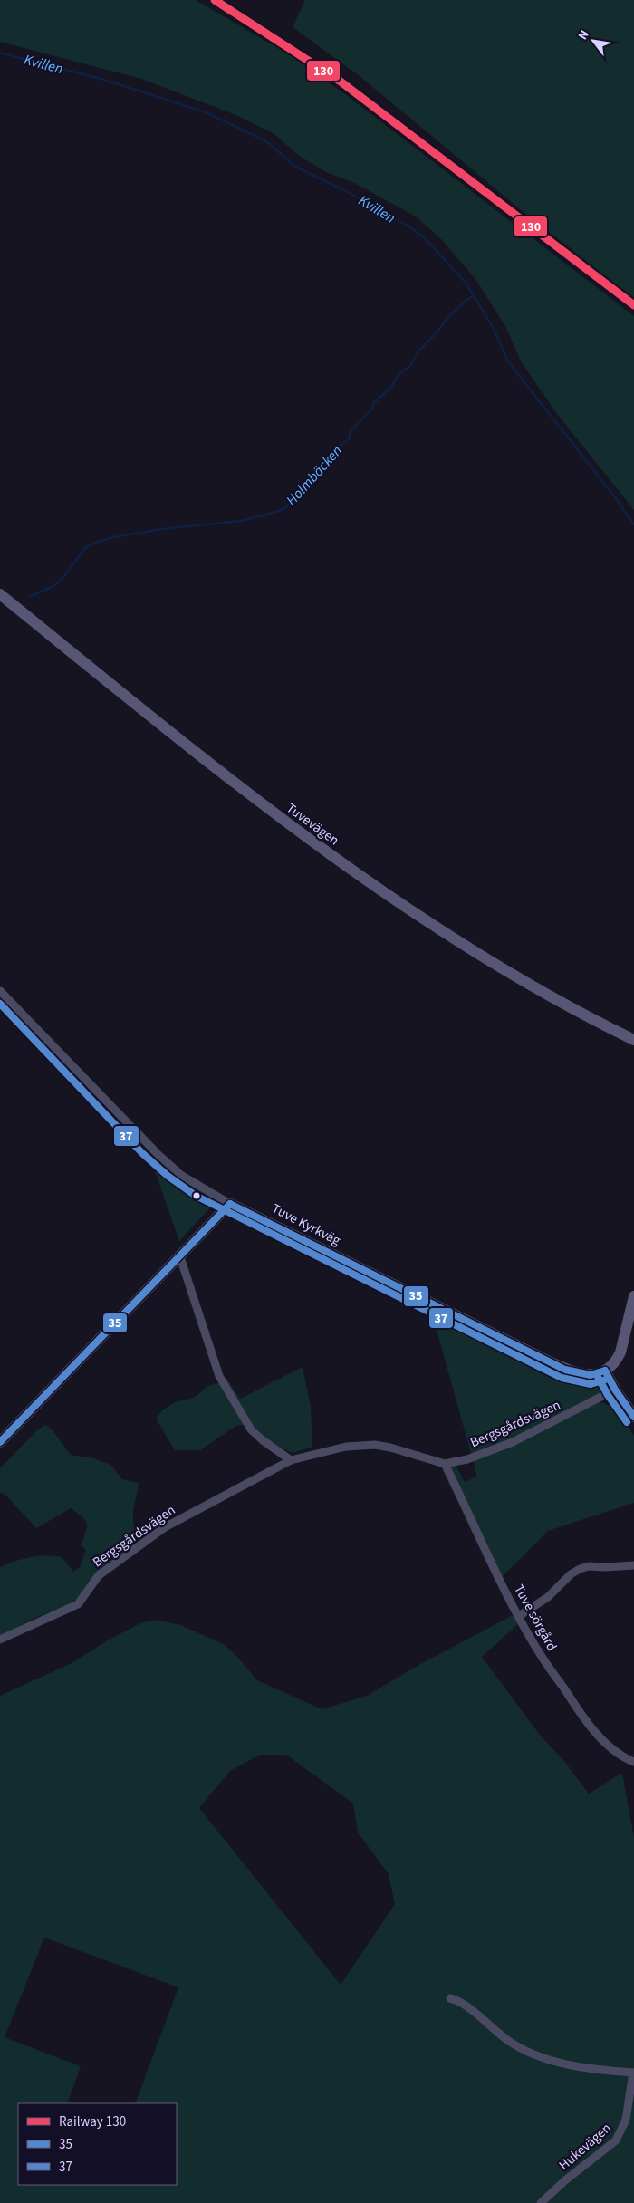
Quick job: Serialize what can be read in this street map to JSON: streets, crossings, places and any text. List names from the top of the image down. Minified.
{"streets":{"street":["Tuvevägen","Tuve Kyrkväg","Bergsgårdsvägen","Tuve sörgård","Hukevägen"]},"crossings":[["Bergsgårdsvägen","Tuve sörgård"]],"water":["Kvillen","Holmbäcken"],"lines":["rail line 130","transit line 37","transit line 35"],"legend":["Railway 130","35","37"],"north":"top left"}
